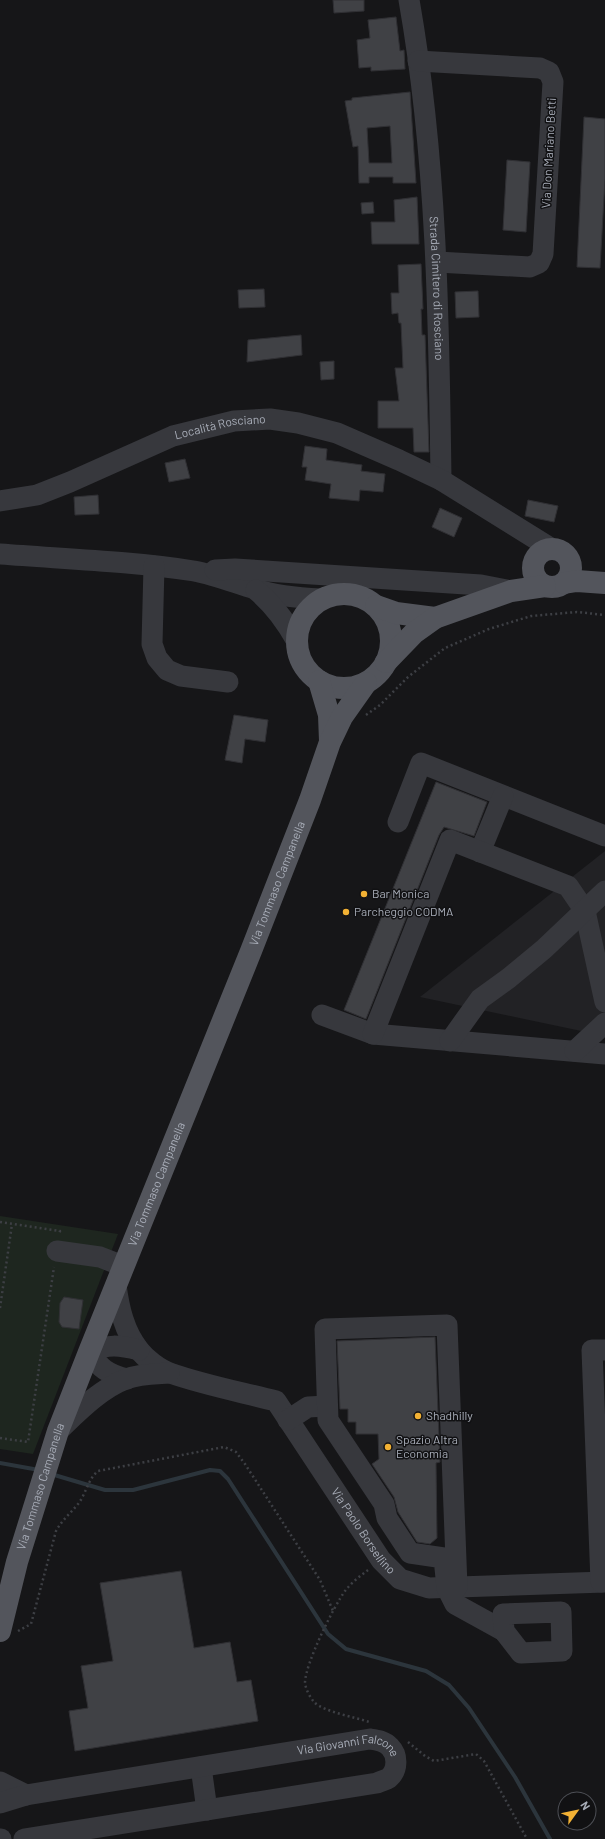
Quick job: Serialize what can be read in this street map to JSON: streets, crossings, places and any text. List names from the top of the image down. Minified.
{"streets":{"main road":["Via Tommaso Campanella"],"street":["Via Don Mariano Betti","Strada Cimitero di Rosciano","Località Rosciano","Via Paolo Borsellino","Via Giovanni Falcone"]},"crossings":[["Via Don Mariano Betti","Strada Cimitero di Rosciano"],["Strada Cimitero di Rosciano","Località Rosciano"],["Via Tommaso Campanella","Via Paolo Borsellino"]],"places":["Bar Monica","Parcheggio CODMA","Shadhilly","Spazio Altra Economia"],"north":"top right"}
